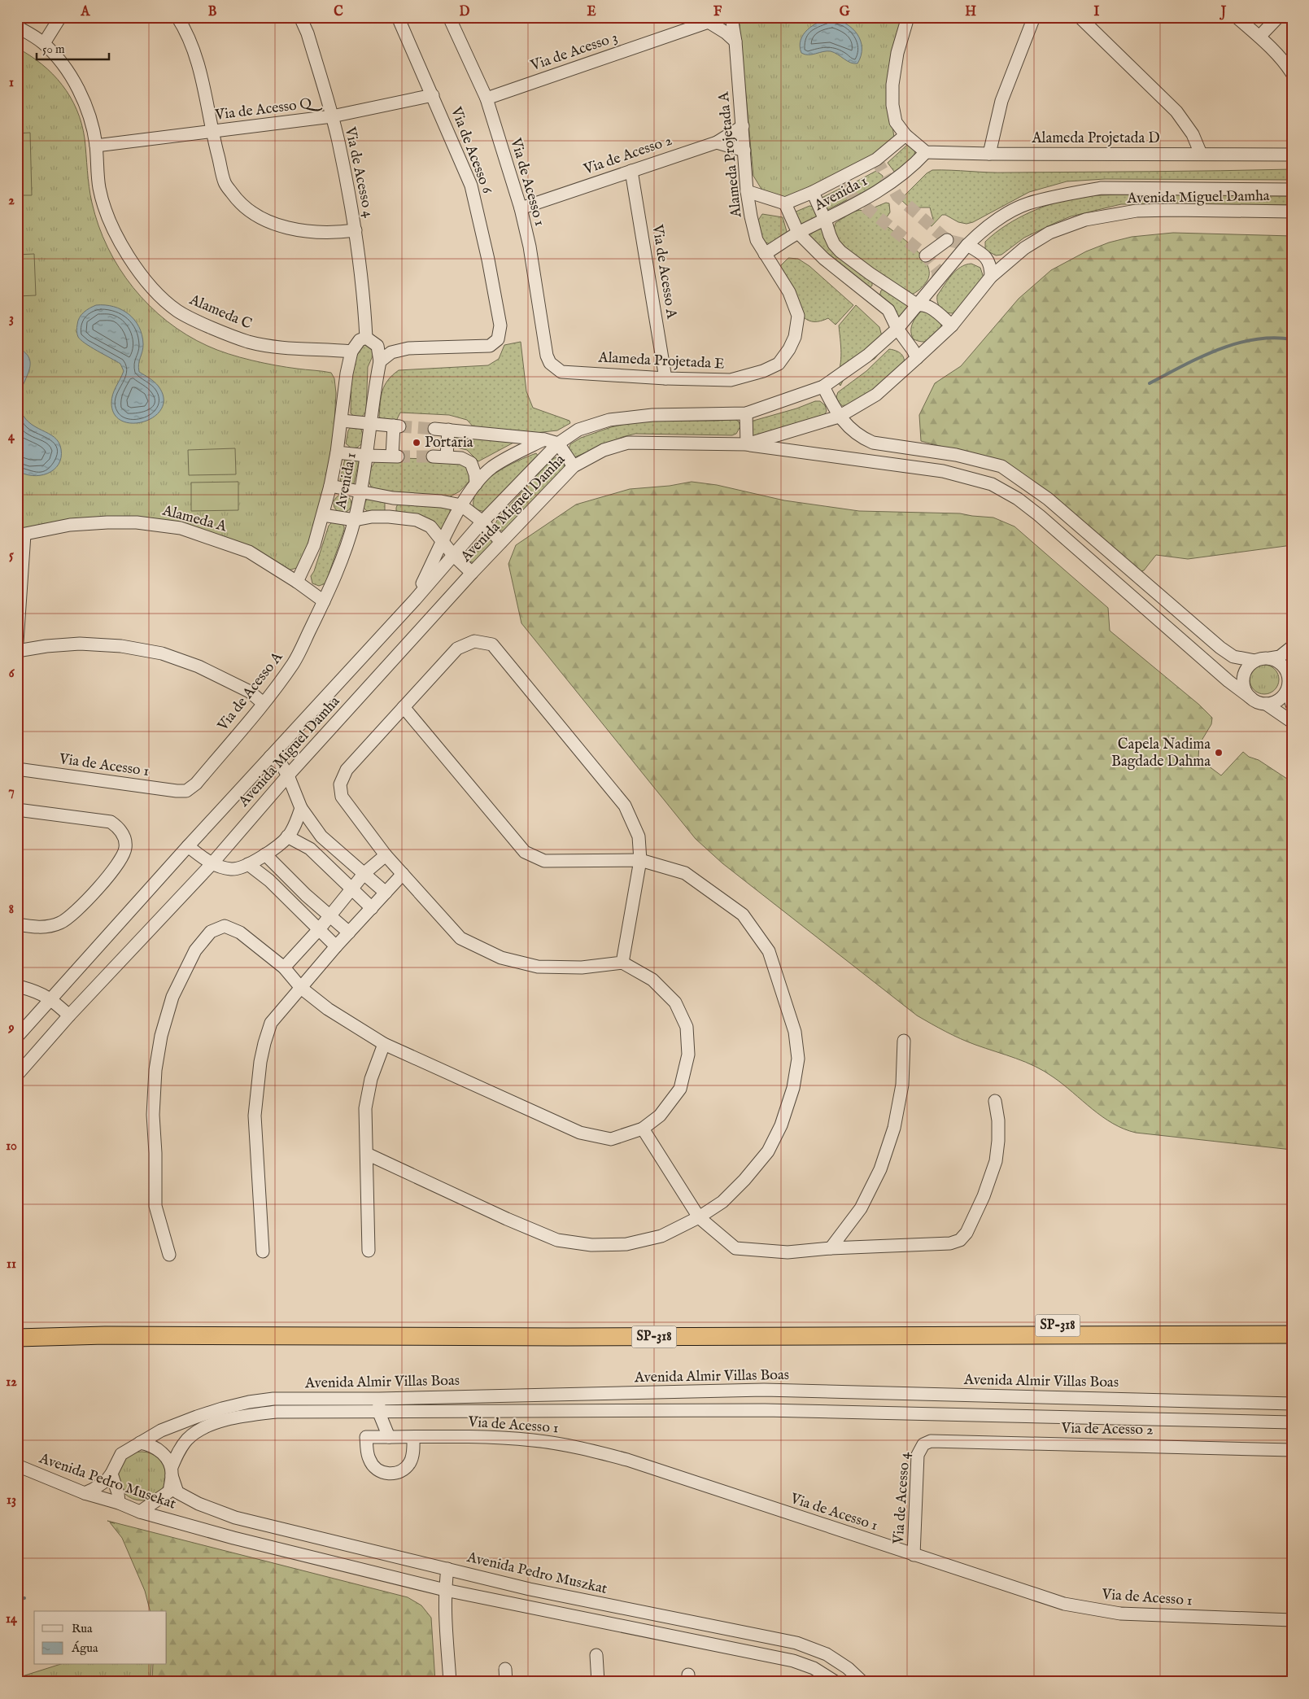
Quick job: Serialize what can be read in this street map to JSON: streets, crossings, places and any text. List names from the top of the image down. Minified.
{"streets":{"highway":["SP-318"],"street":["Via de Acesso 3","Via de Acesso Q","Alameda Projetada D","Via de Acesso 6","Alameda Projetada A","Via de Acesso 2","Via de Acesso 4","Via de Acesso 1","Avenida 1","Avenida Miguel Damha","Via de Acesso A","Alameda C","Alameda Projetada E","Alameda A","Avenida Almir Villas Boas","Avenida Pedro Musekat","Avenida Pedro Muszkat"]},"crossings":[["Via de Acesso 3","Via de Acesso 1"],["Via de Acesso Q","Via de Acesso 6"],["Via de Acesso Q","Via de Acesso 4"],["Via de Acesso Q","Alameda C"],["Alameda Projetada D","Avenida 1"],["Via de Acesso 6","Avenida 1"],["Alameda Projetada A","Via de Acesso 2"],["Alameda Projetada A","Avenida 1"],["Alameda Projetada A","Alameda Projetada E"],["Via de Acesso 2","Via de Acesso 4"],["Via de Acesso 2","Via de Acesso 1"],["Via de Acesso 2","Via de Acesso A"],["Via de Acesso 4","Via de Acesso 1"],["Via de Acesso 1","Via de Acesso A"],["Via de Acesso 1","Alameda Projetada E"],["Avenida 1","Via de Acesso A"],["Avenida 1","Alameda C"],["Avenida 1","Alameda A"],["Via de Acesso A","Alameda Projetada E"],["Via de Acesso A","Alameda A"],["Avenida Almir Villas Boas","Avenida Pedro Musekat"],["Avenida Pedro Musekat","Avenida Pedro Muszkat"]],"places":["Portaria","Capela Nadima Bagdade Dahma"],"legend":["Rua","Água"],"scale_bar":"50 m","grid":{"columns":["A","B","C","D","E","F","G","H","I","J"],"rows":["1","2","3","4","5","6","7","8","9","10","11","12","13","14"]}}
